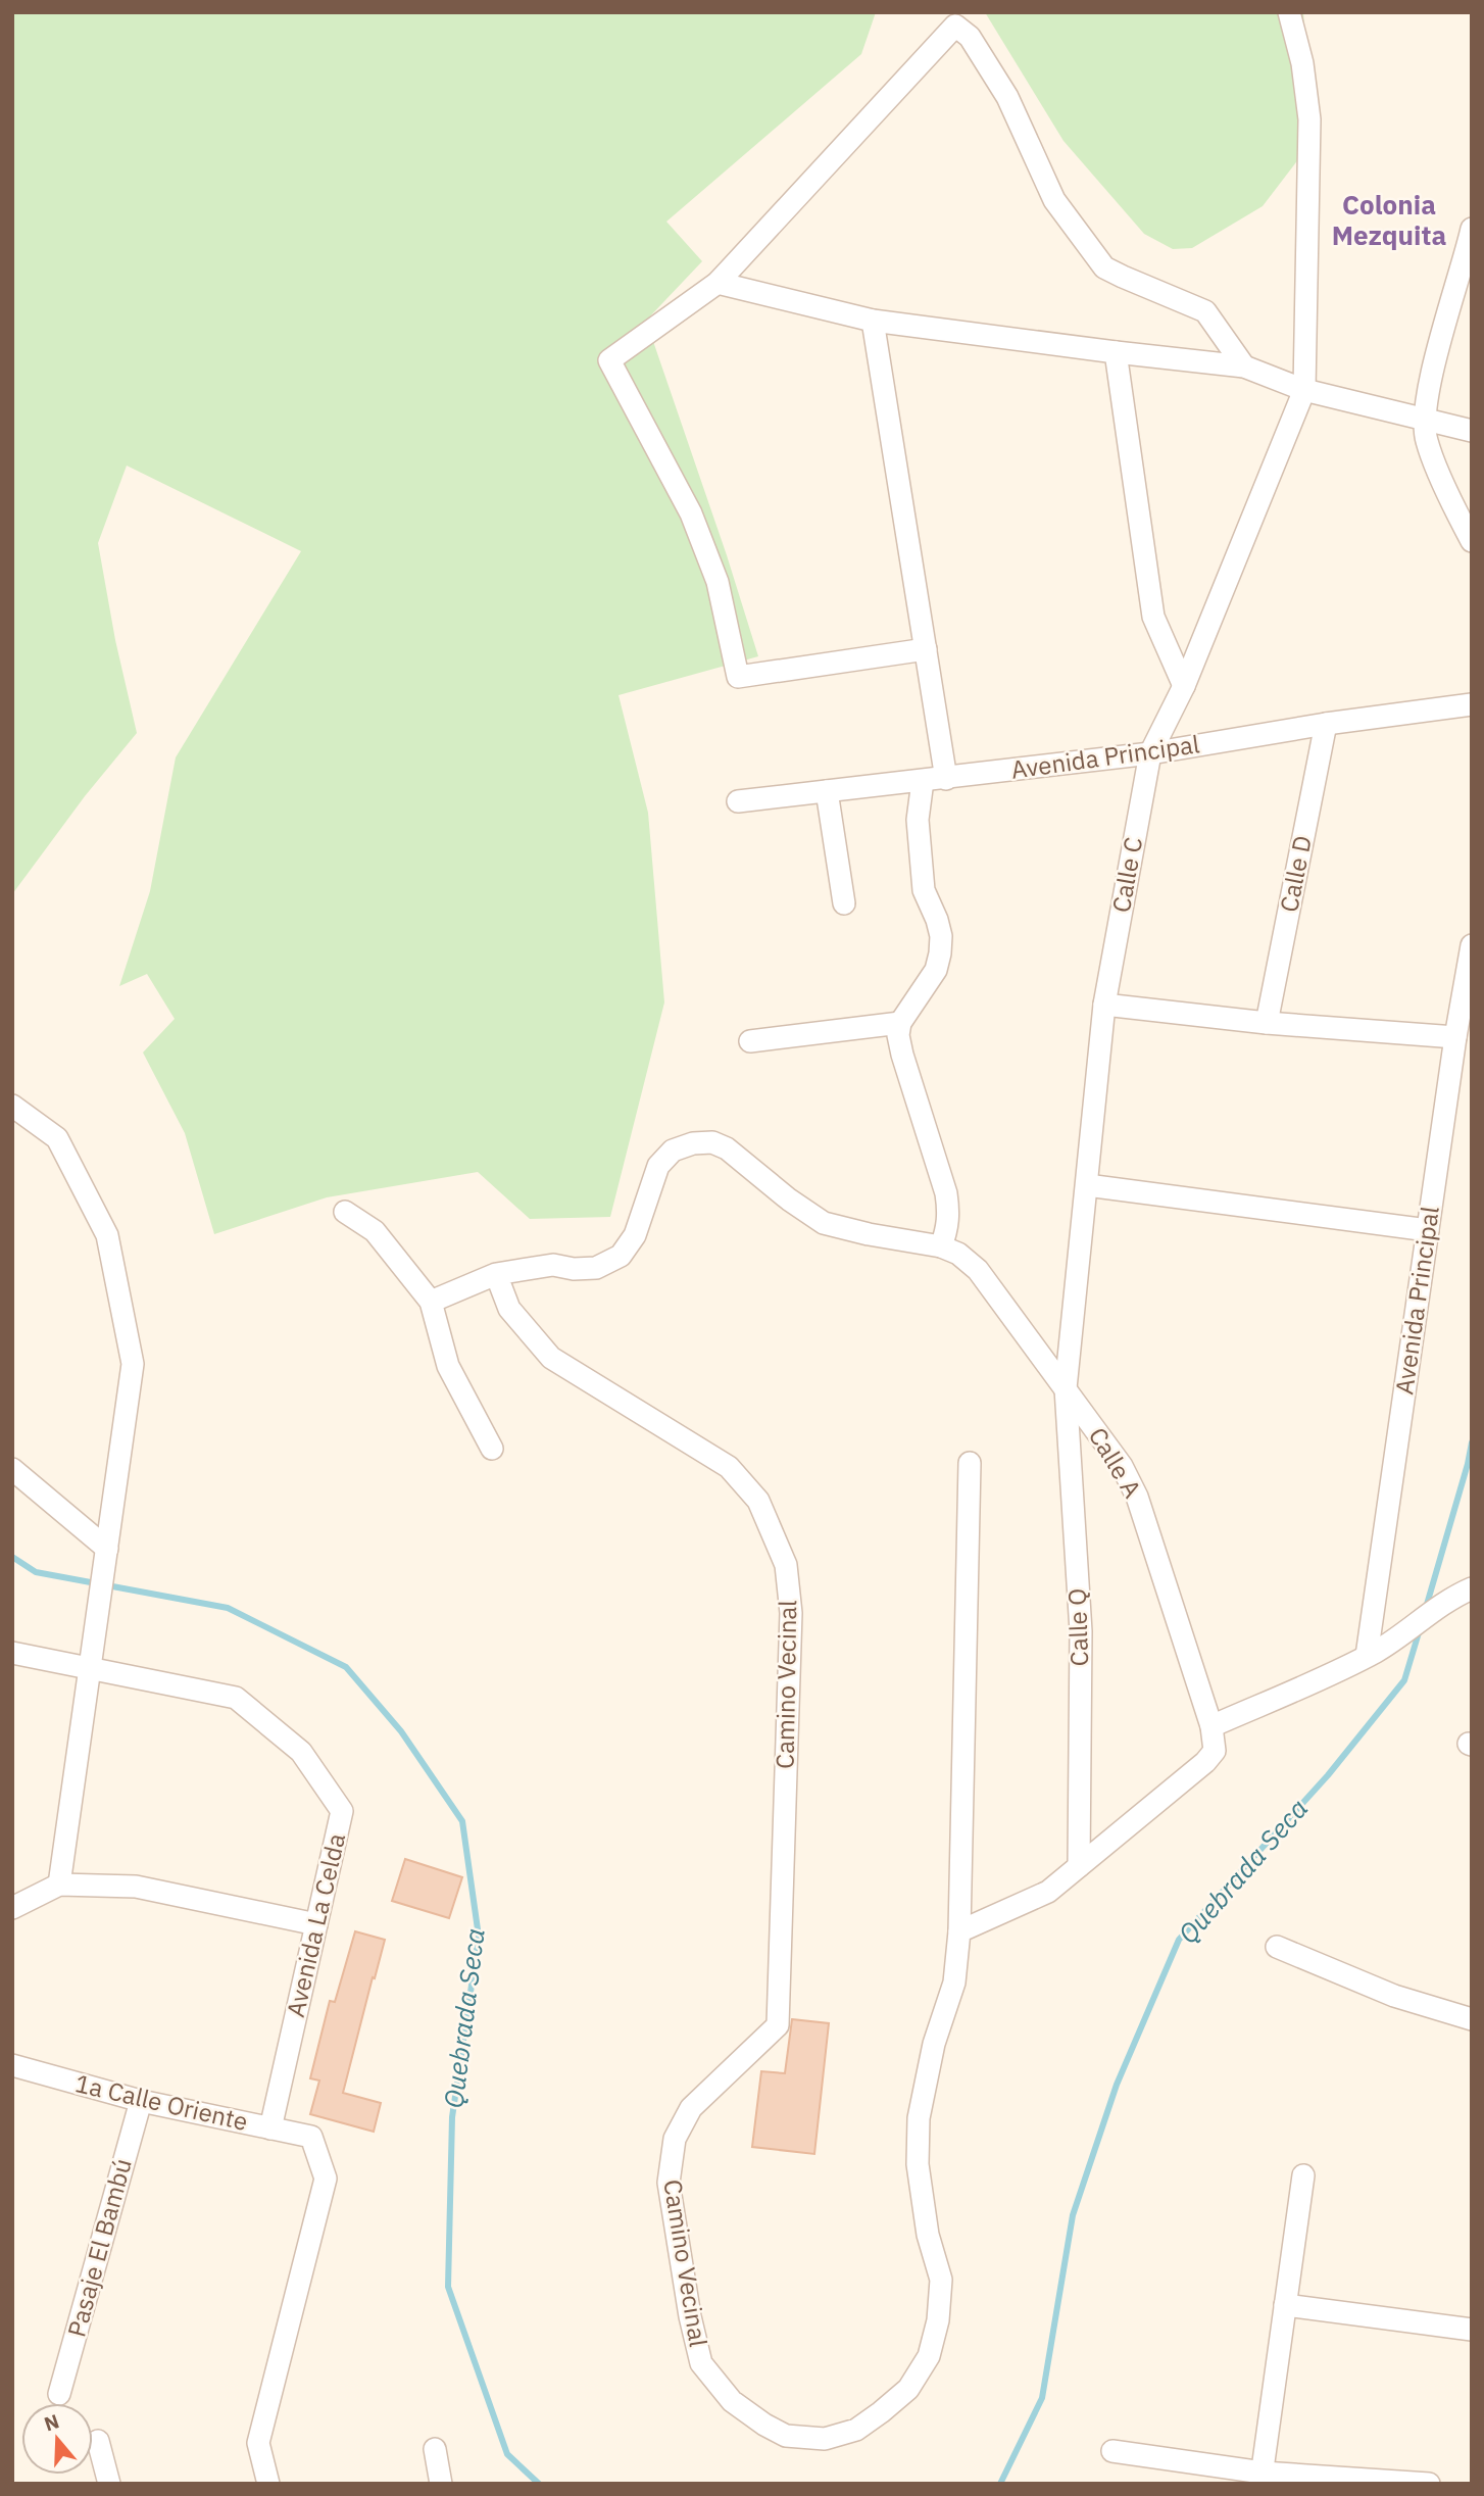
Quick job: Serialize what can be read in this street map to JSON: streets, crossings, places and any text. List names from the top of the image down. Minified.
{"streets":{"street":["Avenida Principal","Calle D","Calle C","Calle A","Calle Q","Camino Vecinal","Avenida La Celda","1a Calle Oriente","Pasaje El Bambú"]},"crossings":[["Avenida Principal","Calle D"],["Avenida Principal","Calle C"],["Calle C","Calle A"],["Calle C","Calle Q"],["Calle A","Calle Q"],["Avenida La Celda","1a Calle Oriente"],["1a Calle Oriente","Pasaje El Bambú"]],"districts":["Colonia Mezquita"],"water":["Quebrada Seca"],"north":"top"}
